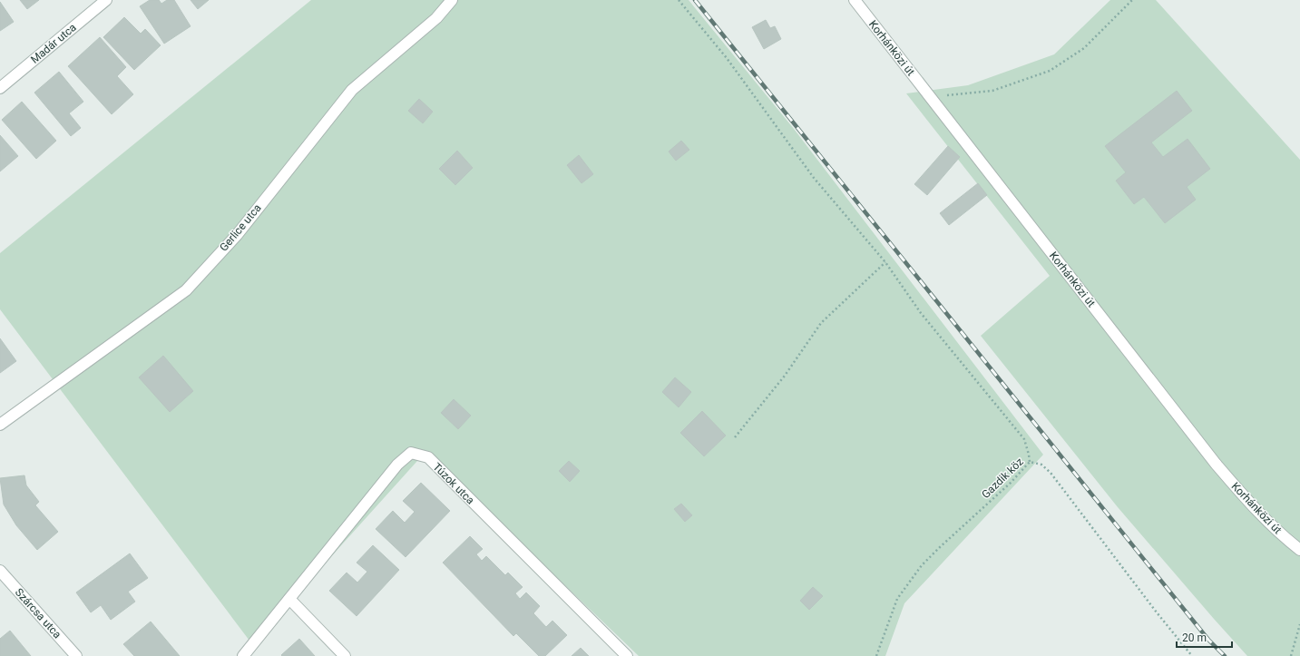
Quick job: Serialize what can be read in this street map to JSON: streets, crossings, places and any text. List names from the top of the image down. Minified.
{"streets":{"street":["Madár utca","Korhánközi út","Gerlice utca","Túzok utca","Szárcsa utca"],"path":["Gazdik köz"]},"scale_bar":"20 m"}
